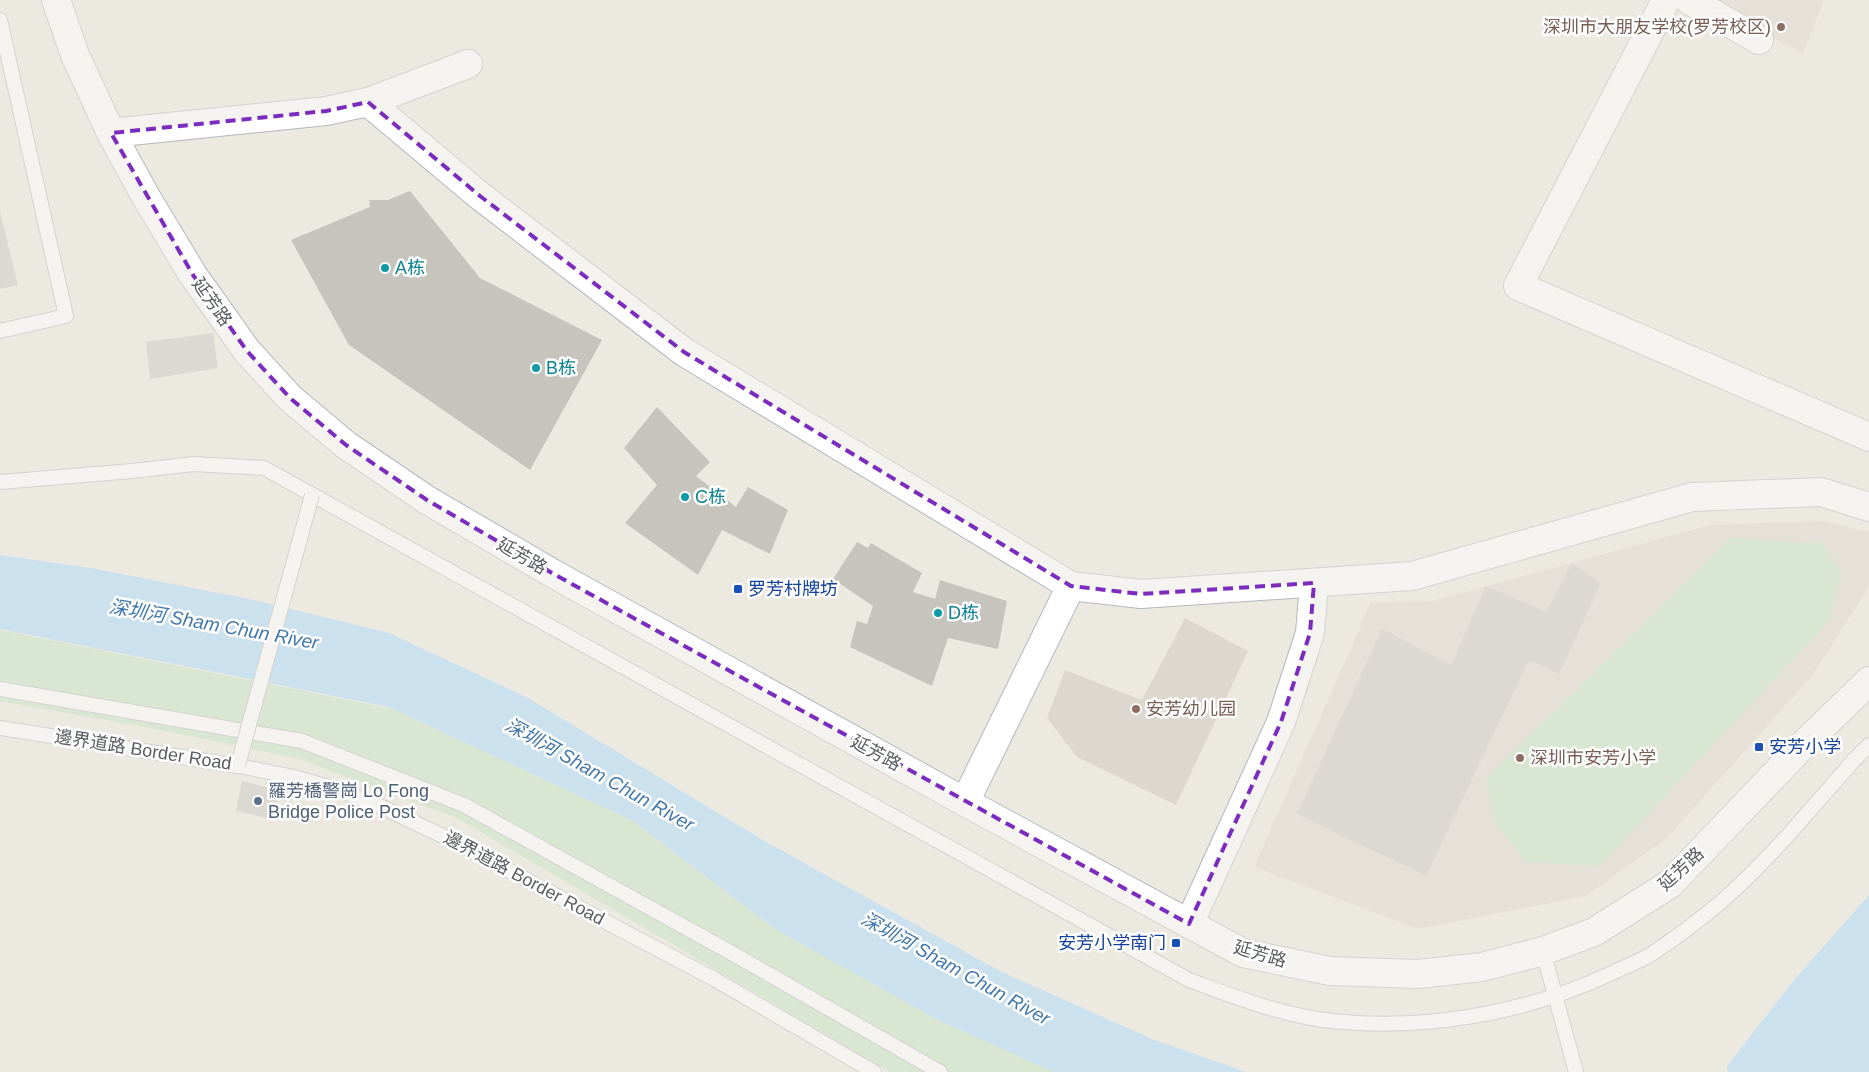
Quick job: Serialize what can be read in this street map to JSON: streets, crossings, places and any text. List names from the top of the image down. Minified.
{"streets":{"street":["延芳路"],"lane":["邊界道路 Border Road"]},"water":["深圳河 Sham Chun River"],"places":{"other":["深圳市大朋友学校(罗芳校区)","A栋","B栋","C栋","D栋","安芳幼儿园","深圳市安芳小学","羅芳橋警崗 Lo Fong Bridge Police Post"],"transit":["罗芳村牌坊","安芳小学","安芳小学南门"]}}
